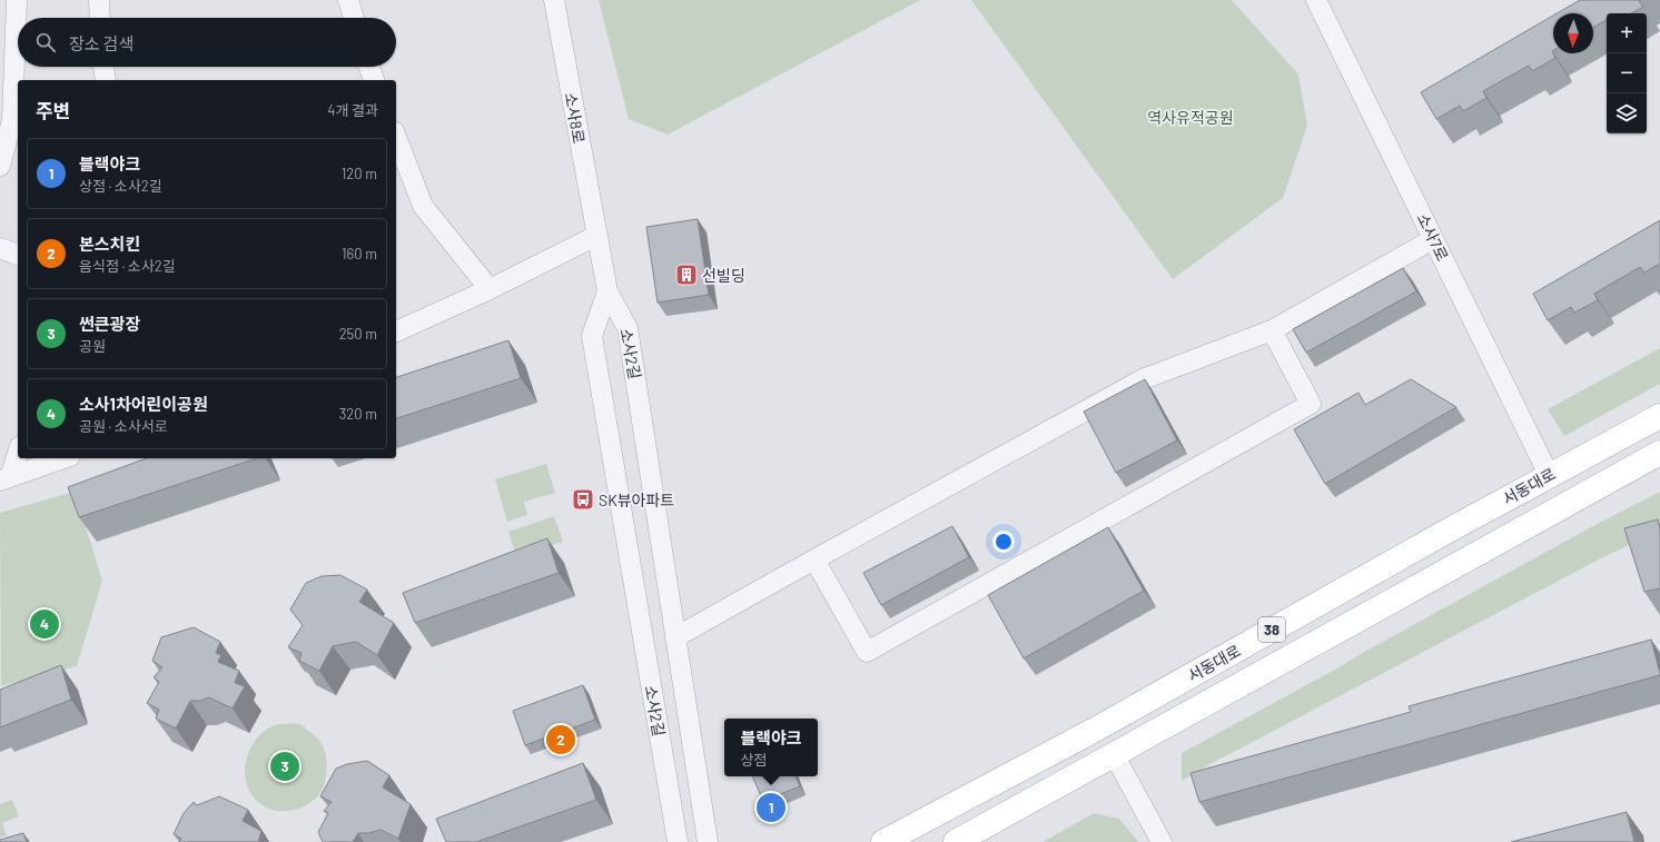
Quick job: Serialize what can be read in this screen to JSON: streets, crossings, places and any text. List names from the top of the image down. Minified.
{"streets":{"main road":["서동대로","38"],"street":["소사8로","소사7로","소사2길"]},"crossings":[["소사8로","소사2길"],["소사7로","서동대로"]],"parks":["역사유적공원"],"places":{"building":["선빌딩"],"bus stop":["SK뷰아파트"]},"north":"bottom","page":{"map_buttons":["+","−"],"search":"장소 검색","heading":["주변","4개 결과"],"list":[{"mark":"1","name":"블랙야크","note":"상점 · 소사2길","value":"120 m"},{"mark":"2","name":"본스치킨","note":"음식점 · 소사2길","value":"160 m"},{"mark":"3","name":"썬큰광장","note":"공원","value":"250 m"},{"mark":"4","name":"소사1차어린이공원","note":"공원 · 소사서로","value":"320 m"}],"pins":["4","2","3","1"],"popup":["블랙야크","상점"]}}
